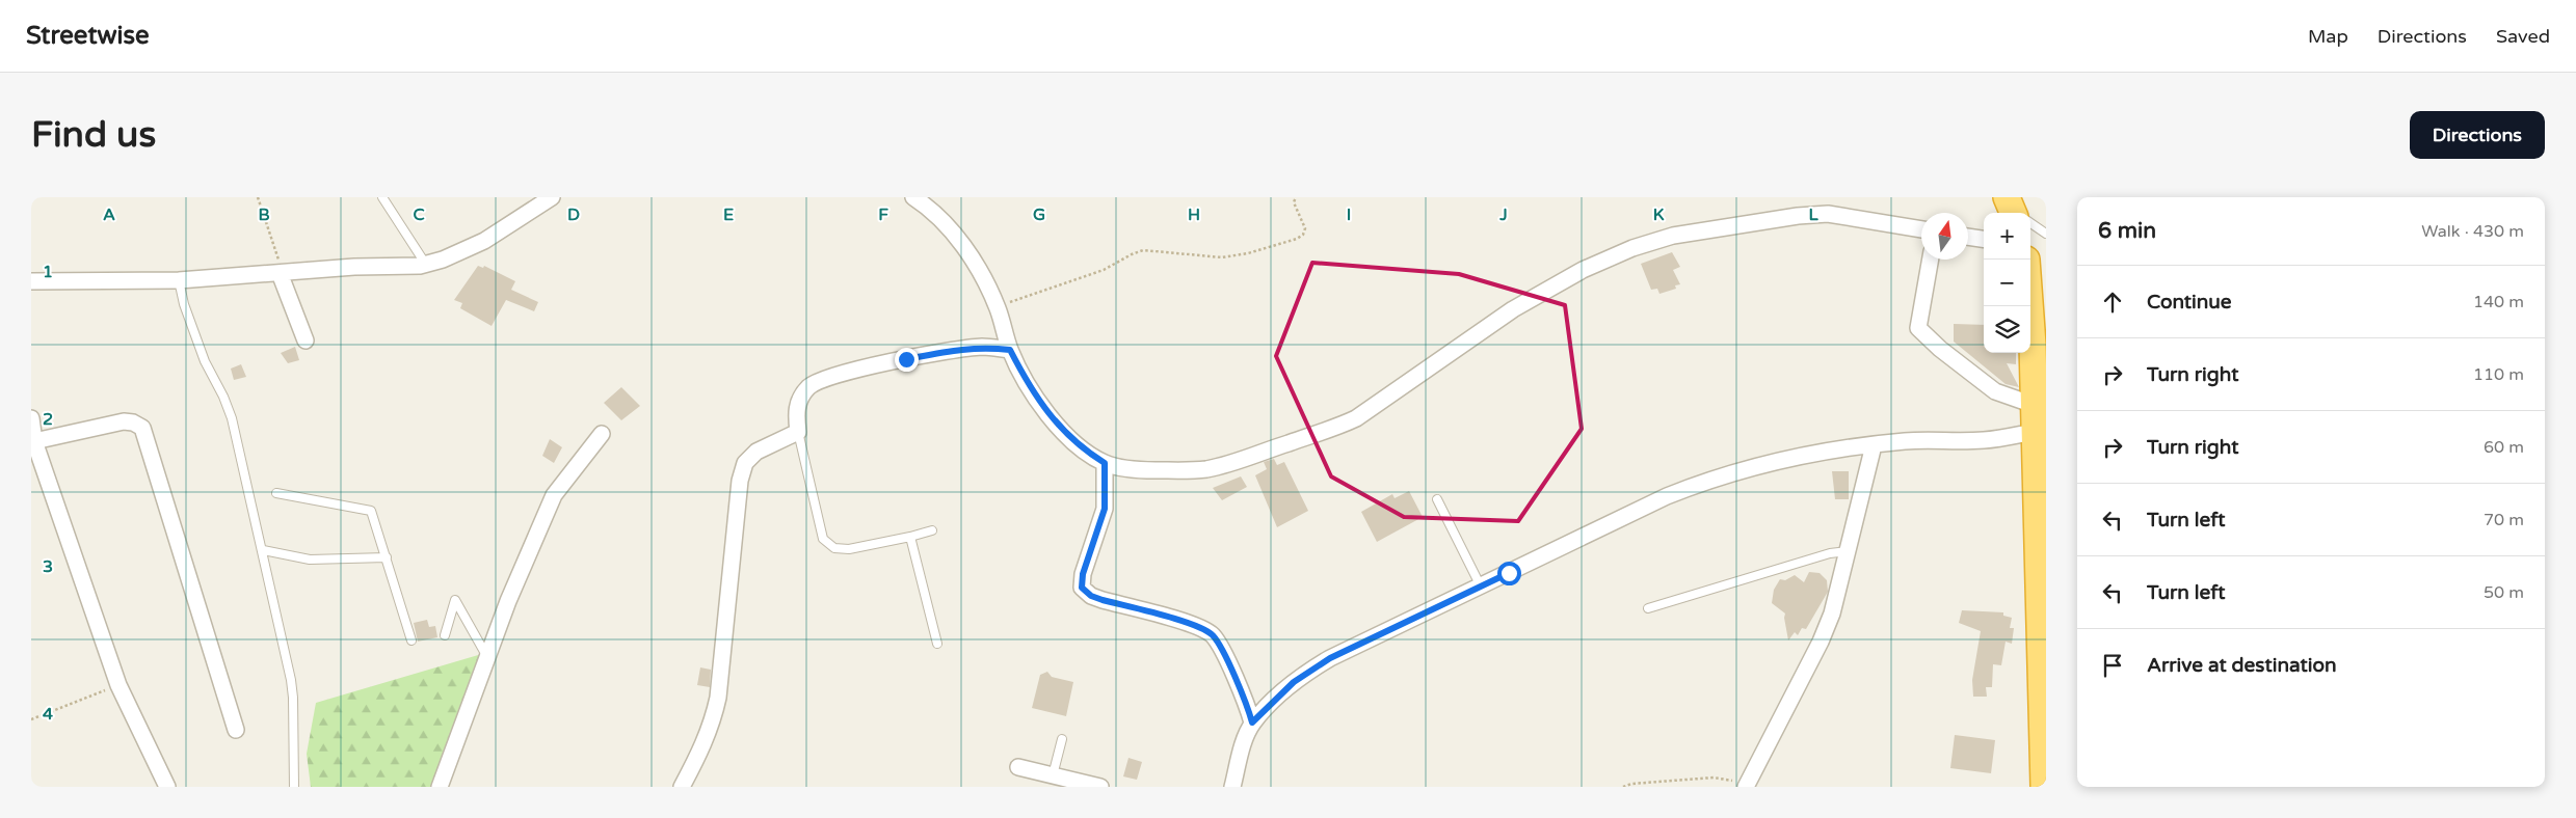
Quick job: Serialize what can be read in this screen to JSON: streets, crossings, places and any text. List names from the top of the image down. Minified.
{"north":"top","page":{"header":"Streetwise","nav":["Map","Directions","Saved"],"buttons":"Directions","title":"Find us","heading":["6 min","Walk · 430 m"],"map_buttons":["+","−"],"list":[["Continue","140 m"],["Turn right","110 m"],["Turn right","60 m"],["Turn left","70 m"],["Turn left","50 m"],"Arrive at destination"]},"grid":{"columns":["A","B","C","D","E","F","G","H","I","J","K","L"],"rows":["1","2","3","4"]}}
